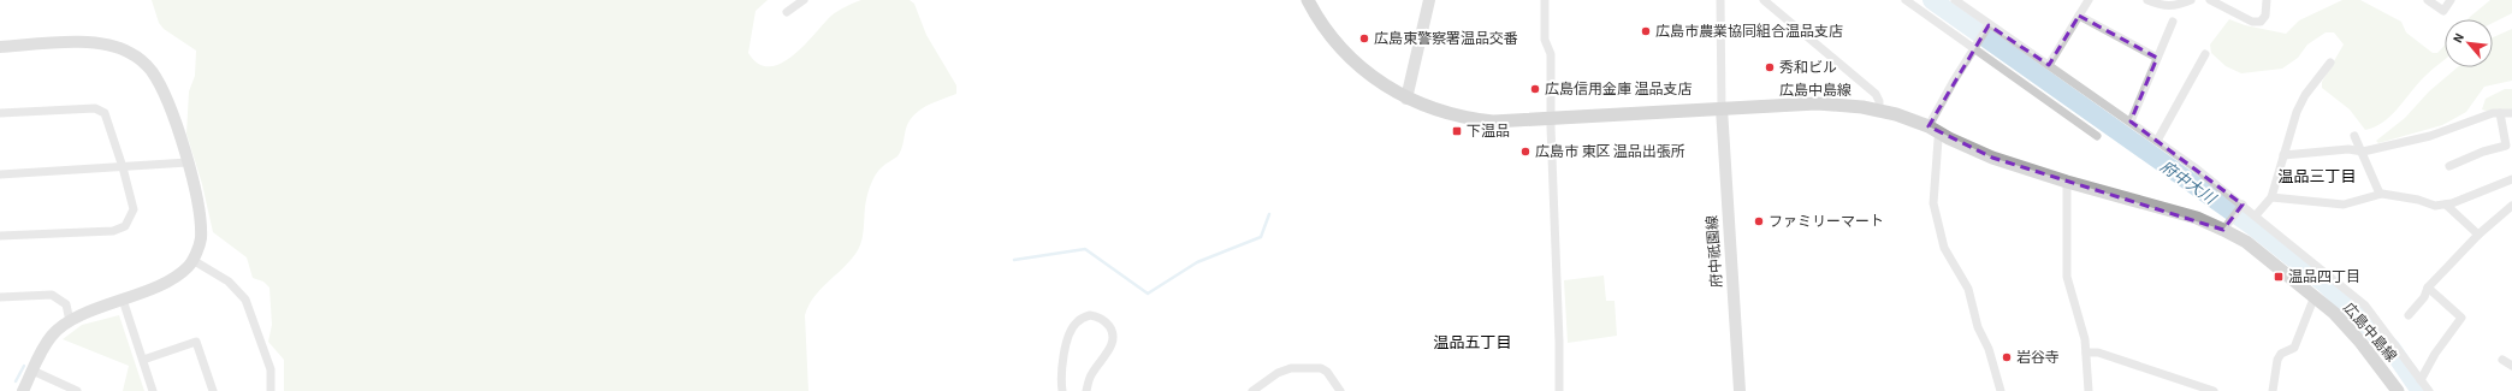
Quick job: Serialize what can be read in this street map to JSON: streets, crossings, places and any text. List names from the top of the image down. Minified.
{"streets":{"main road":["広島中島線"],"street":["府中祇園線"]},"crossings":[["広島中島線","府中祇園線"]],"districts":["温品三丁目","温品五丁目"],"water":["府中大川"],"places":{"other":["広島市農業協同組合温品支店","広島東警察署温品交番","秀和ビル","広島信用金庫 温品支店","広島市 東区 温品出張所","ファミリーマート","岩谷寺"],"transit":["下温品","温品四丁目"]},"north":"top left"}
